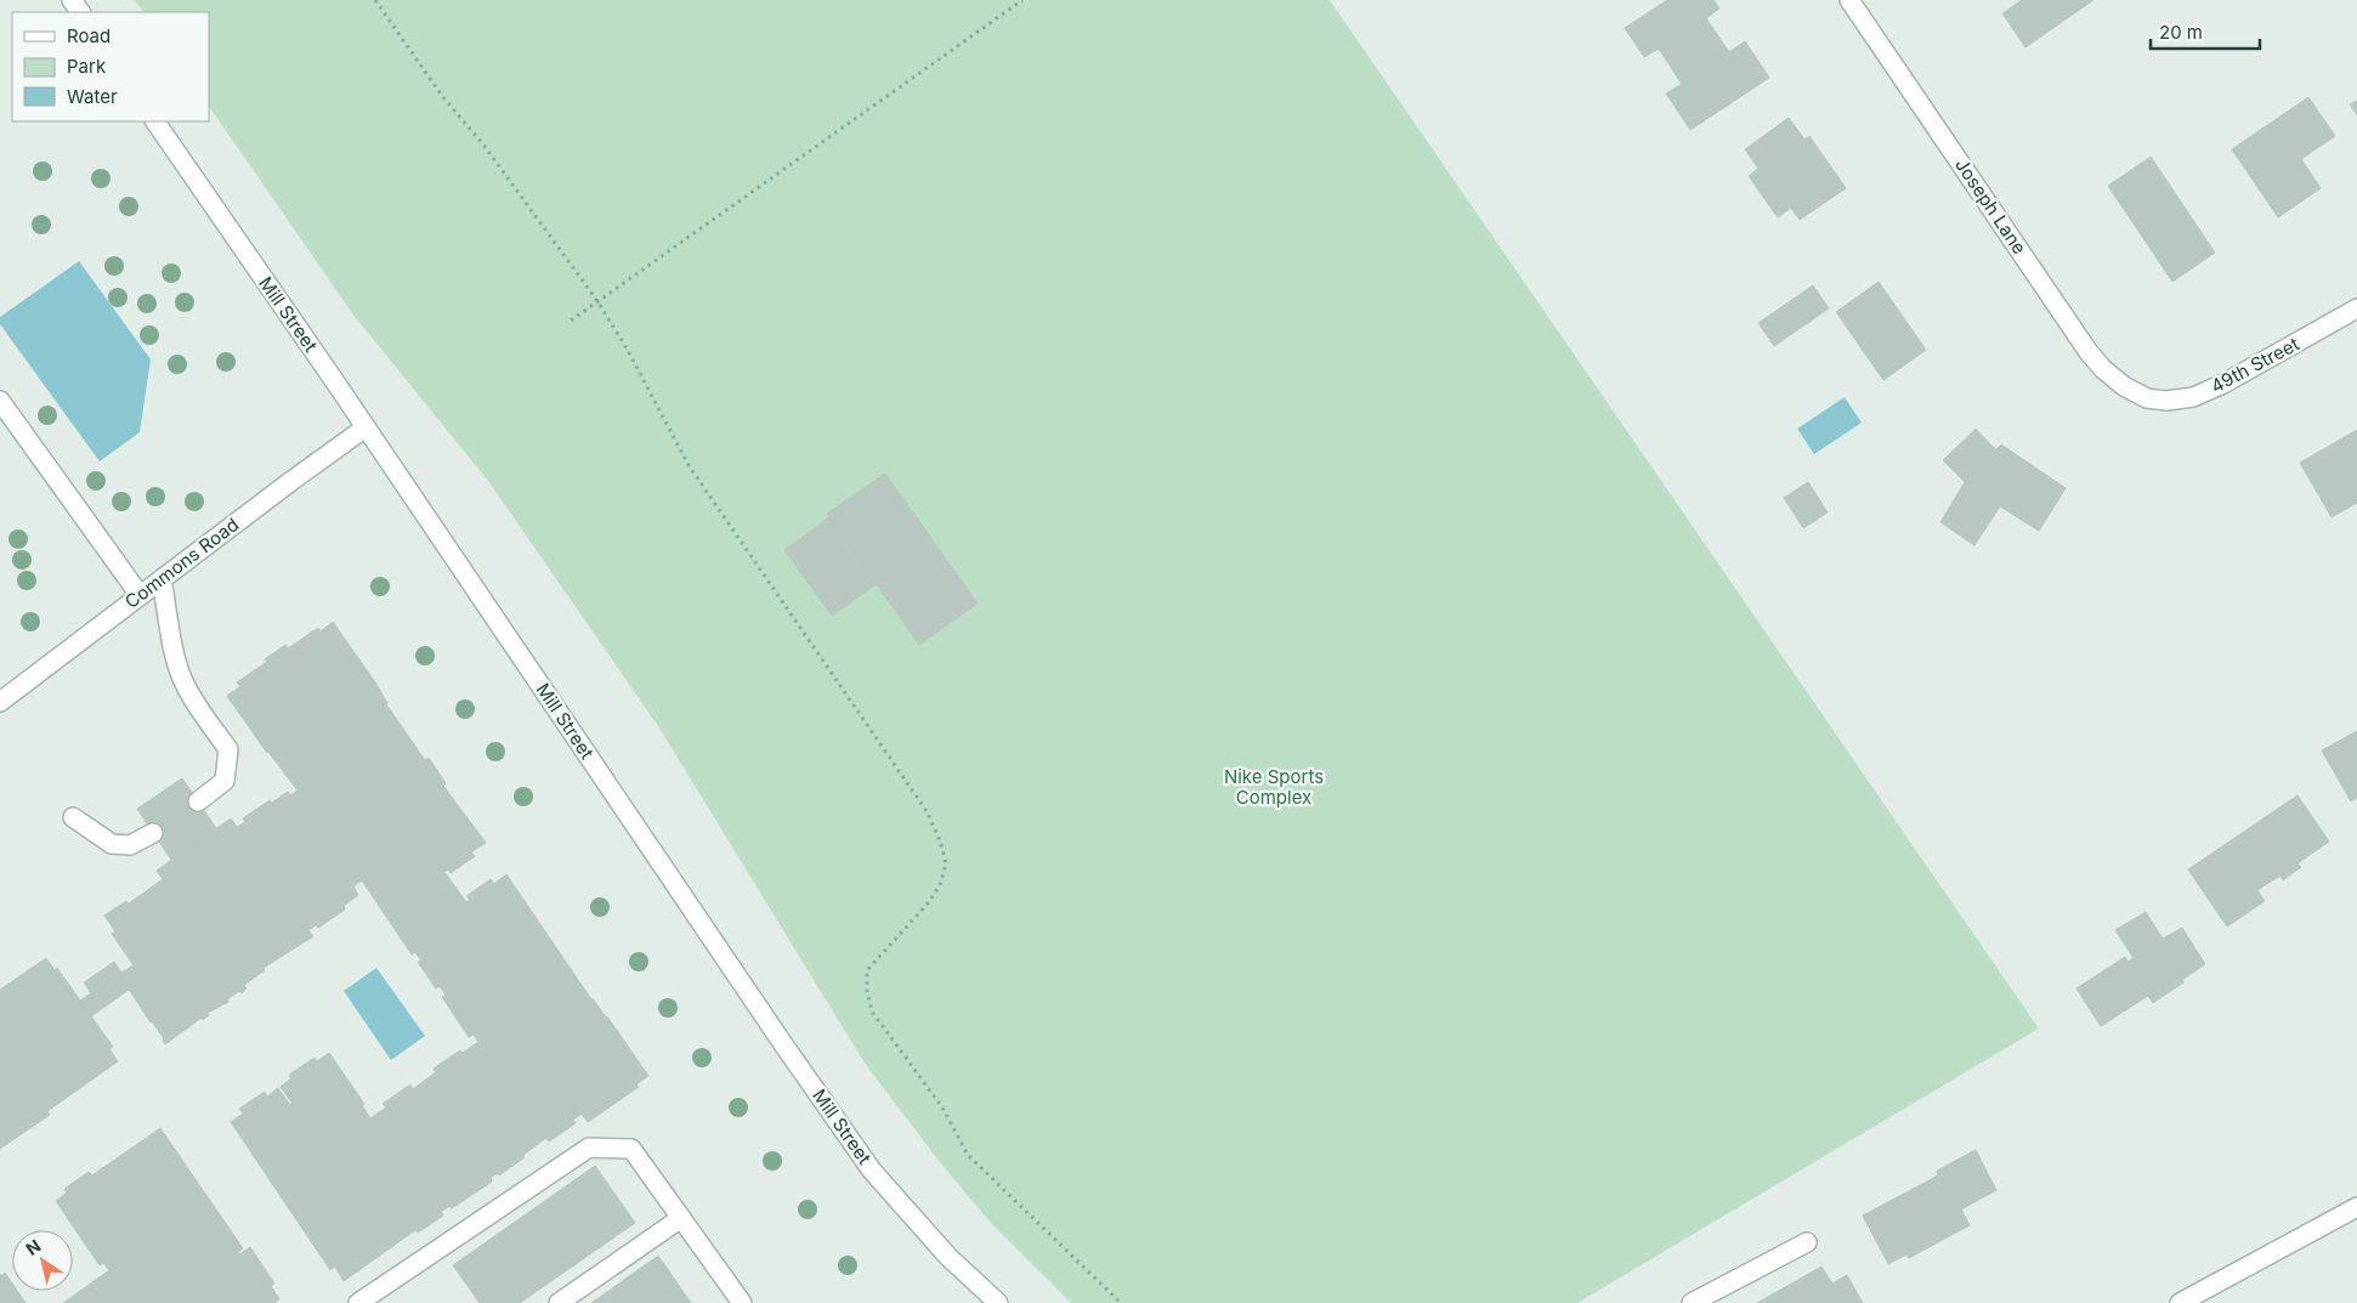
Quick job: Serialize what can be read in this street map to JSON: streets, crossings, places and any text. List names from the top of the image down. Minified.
{"streets":{"main road":["Joseph Lane","Mill Street","49th Street","Commons Road"]},"crossings":[["Joseph Lane","49th Street"],["Mill Street","Commons Road"]],"parks":["Nike Sports Complex"],"legend":["Road","Park","Water"],"scale_bar":"20 m","north":"top left"}
